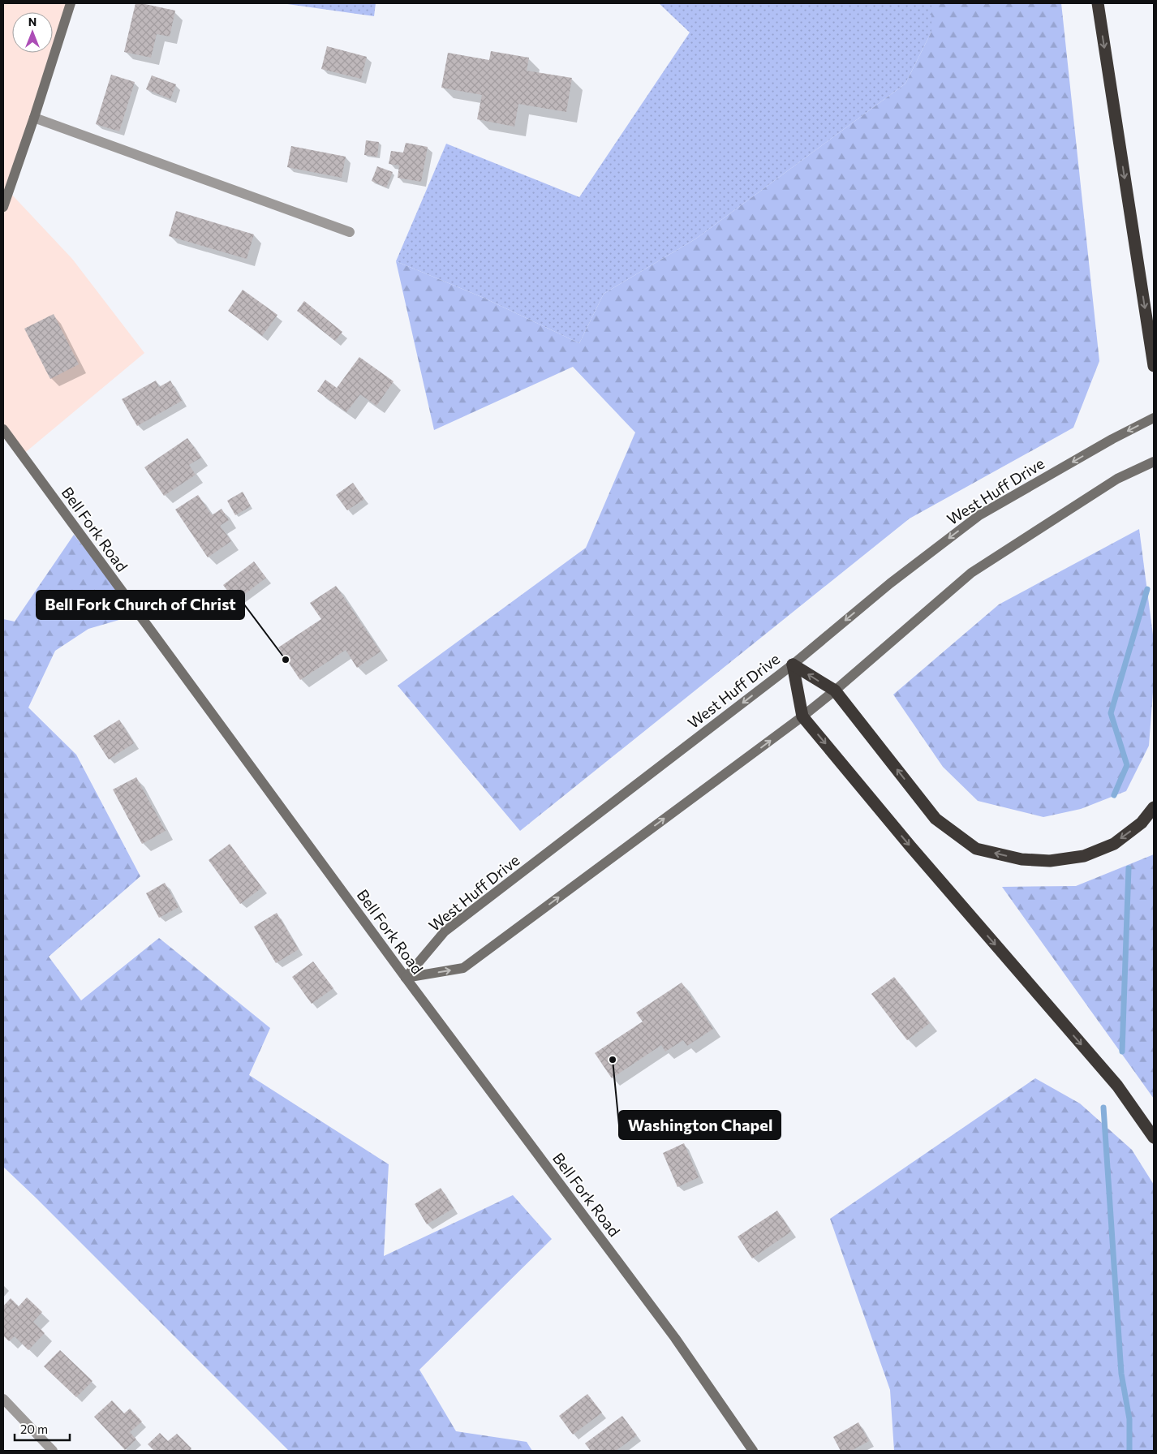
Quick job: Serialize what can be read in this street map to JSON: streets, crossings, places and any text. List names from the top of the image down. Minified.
{"streets":{"main road":["West Huff Drive","Bell Fork Road"]},"crossings":[["West Huff Drive","Bell Fork Road"]],"places":["Bell Fork Church of Christ","Washington Chapel"],"scale_bar":"20 m","north":"top"}
